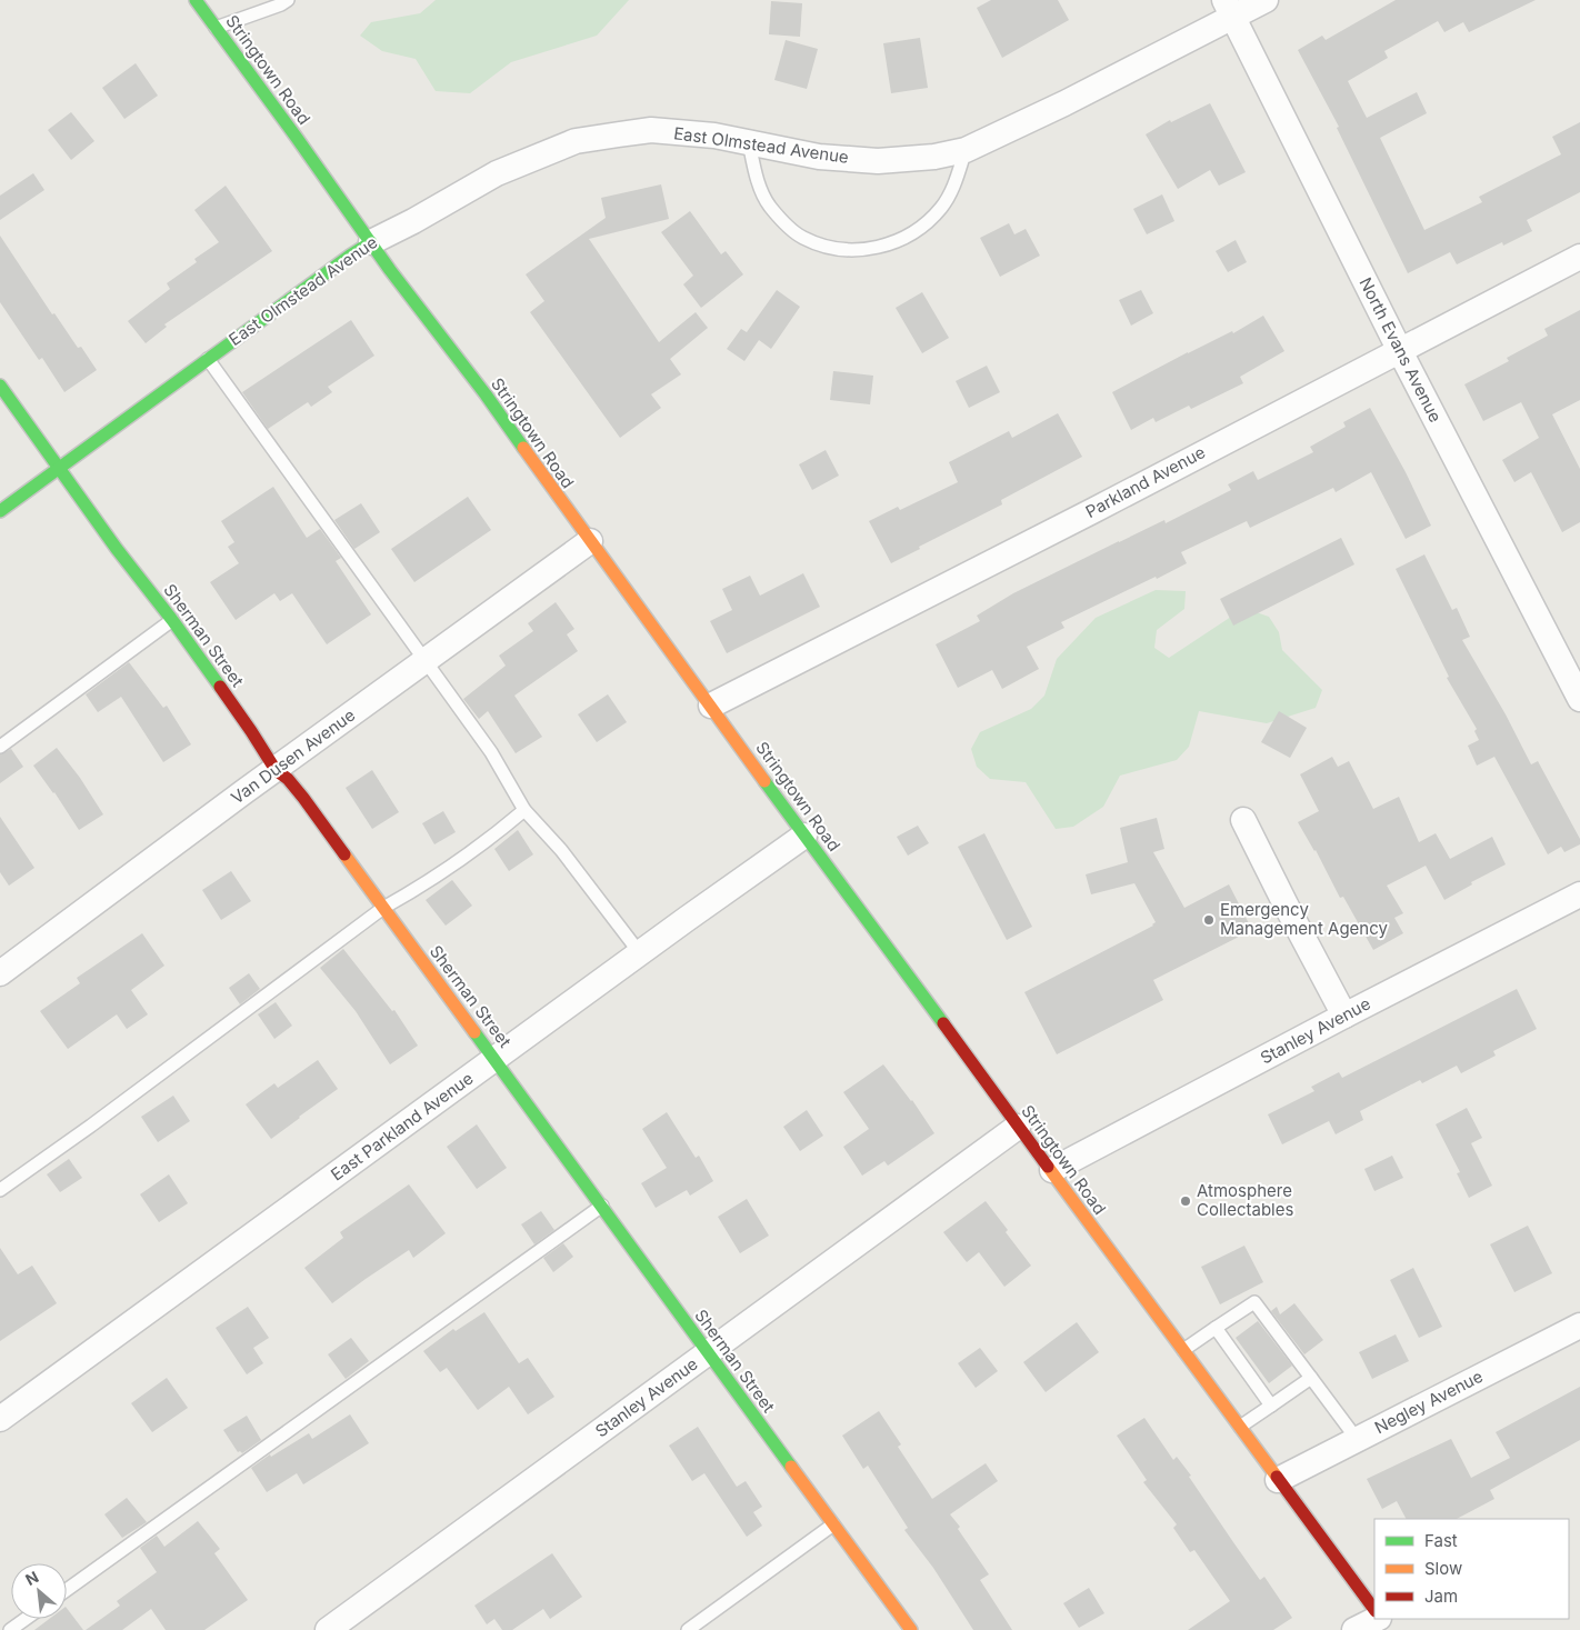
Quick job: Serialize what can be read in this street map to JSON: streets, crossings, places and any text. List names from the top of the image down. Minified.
{"streets":{"main road":["Stringtown Road","East Olmstead Avenue","Sherman Street"],"street":["North Evans Avenue","Parkland Avenue","Van Dusen Avenue","Stanley Avenue","East Parkland Avenue","Negley Avenue"]},"crossings":[["Stringtown Road","East Olmstead Avenue"],["Stringtown Road","Parkland Avenue"],["Stringtown Road","Van Dusen Avenue"],["Stringtown Road","Stanley Avenue"],["Stringtown Road","East Parkland Avenue"],["Stringtown Road","Negley Avenue"],["East Olmstead Avenue","North Evans Avenue"],["East Olmstead Avenue","Sherman Street"],["North Evans Avenue","Parkland Avenue"],["Sherman Street","Van Dusen Avenue"],["Sherman Street","Stanley Avenue"],["Sherman Street","East Parkland Avenue"]],"places":["Emergency Management Agency","Atmosphere Collectables"],"legend":["Fast","Slow","Jam"],"north":"top left"}
